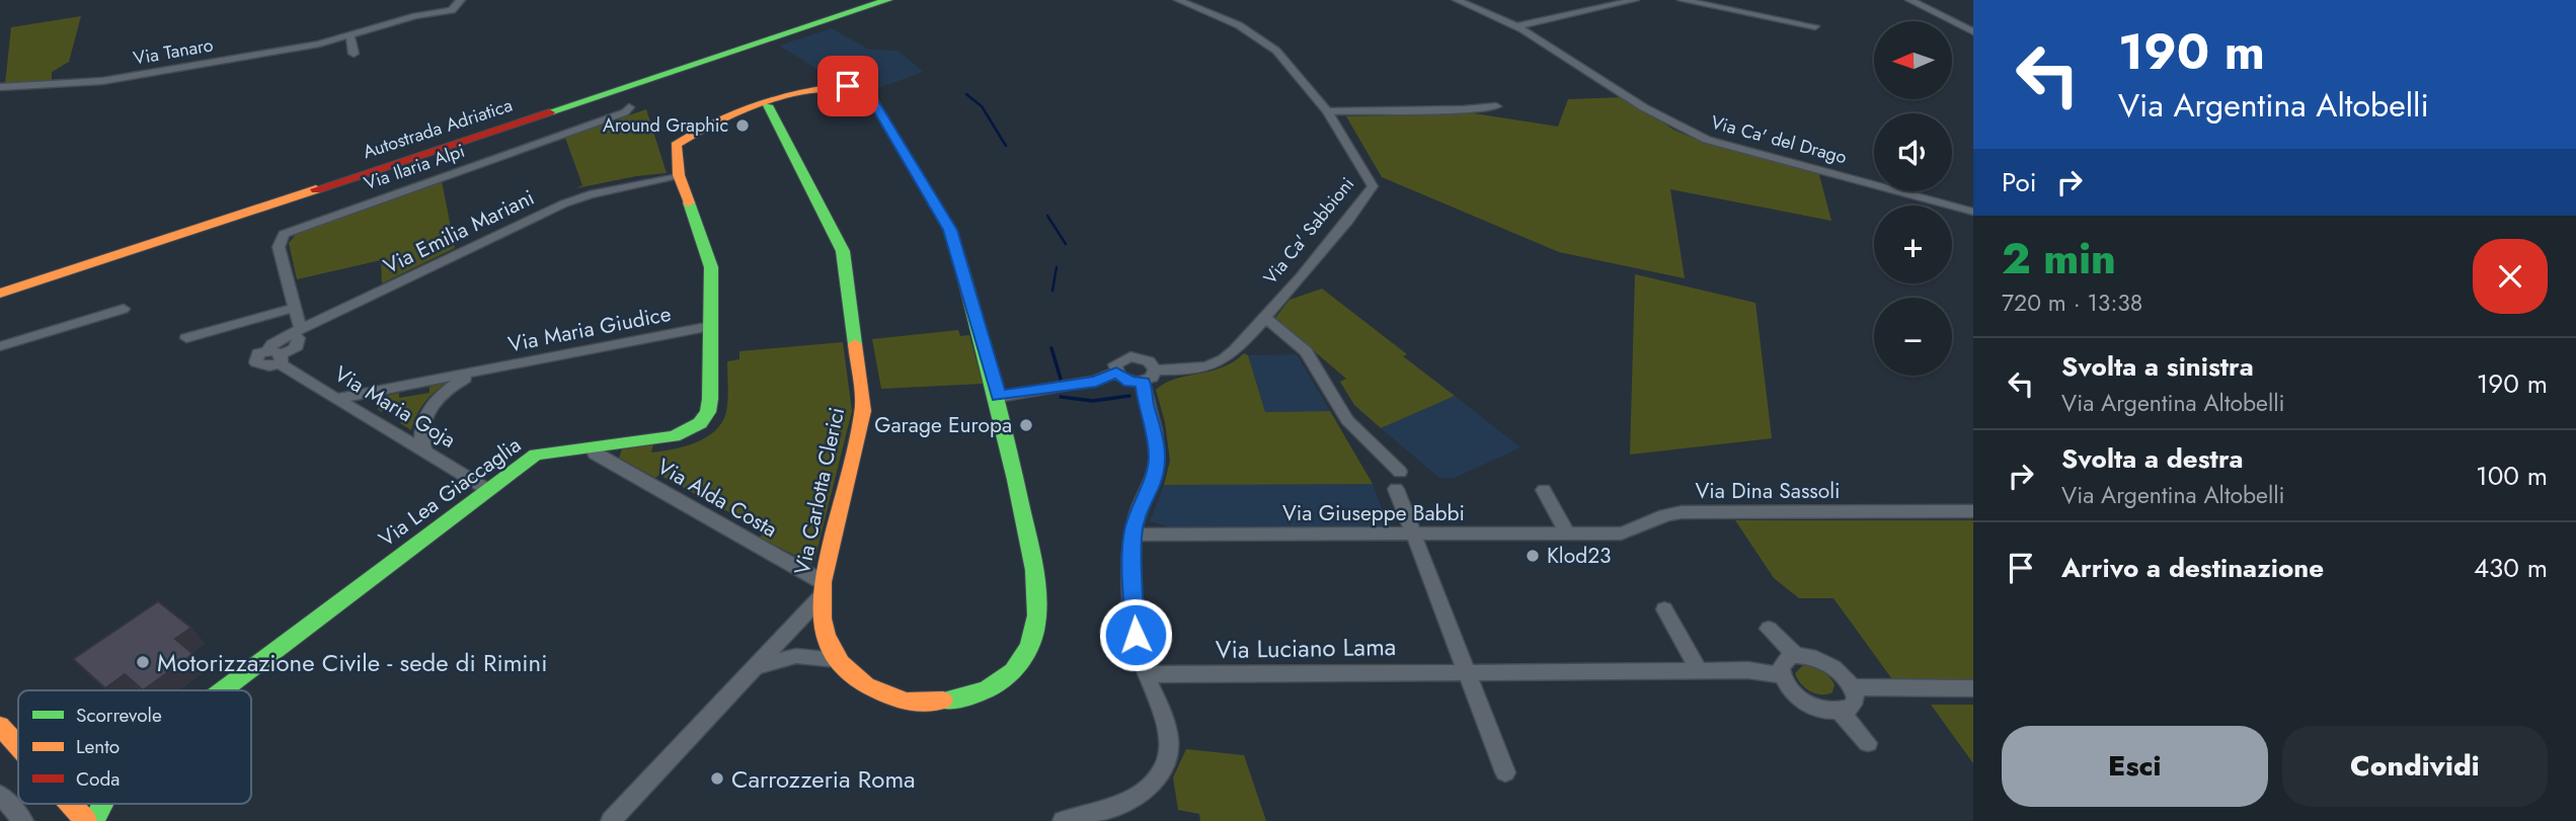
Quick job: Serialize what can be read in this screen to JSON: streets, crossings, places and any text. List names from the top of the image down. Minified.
{"streets":{"main road":["Autostrada Adriatica","Via Carlotta Clerici","Via Lea Giaccaglia"],"street":["Via Tanaro","Via Ca' del Drago","Via Ilaria Alpi","Via Ca' Sabbioni","Via Emilia Mariani","Via Maria Giudice","Via Maria Goja","Via Dina Sassoli","Via Alda Costa","Via Giuseppe Babbi","Via Luciano Lama"]},"crossings":[["Via Ilaria Alpi","Via Emilia Mariani"],["Via Emilia Mariani","Via Maria Goja"],["Via Emilia Mariani","Via Lea Giaccaglia"],["Via Maria Giudice","Via Maria Goja"],["Via Maria Giudice","Via Lea Giaccaglia"],["Via Maria Goja","Via Lea Giaccaglia"],["Via Carlotta Clerici","Via Lea Giaccaglia"],["Via Carlotta Clerici","Via Alda Costa"],["Via Dina Sassoli","Via Giuseppe Babbi"],["Via Lea Giaccaglia","Via Alda Costa"]],"places":["Around Graphic","Garage Europa","Klod23","Motorizzazione Civile - sede di Rimini","Carrozzeria Roma"],"legend":["Scorrevole","Lento","Coda"],"north":"left","page":{"turn":["190 m","Via Argentina Altobelli"],"map_buttons":["+","−"],"then":"Poi","heading":["2 min","720 m · 13:38"],"list":[{"name":"Svolta a sinistra","note":"Via Argentina Altobelli","value":"190 m"},{"name":"Svolta a destra","note":"Via Argentina Altobelli","value":"100 m"},{"name":"Arrivo a destinazione","value":"430 m"}],"buttons":["Esci","Condividi"]}}
